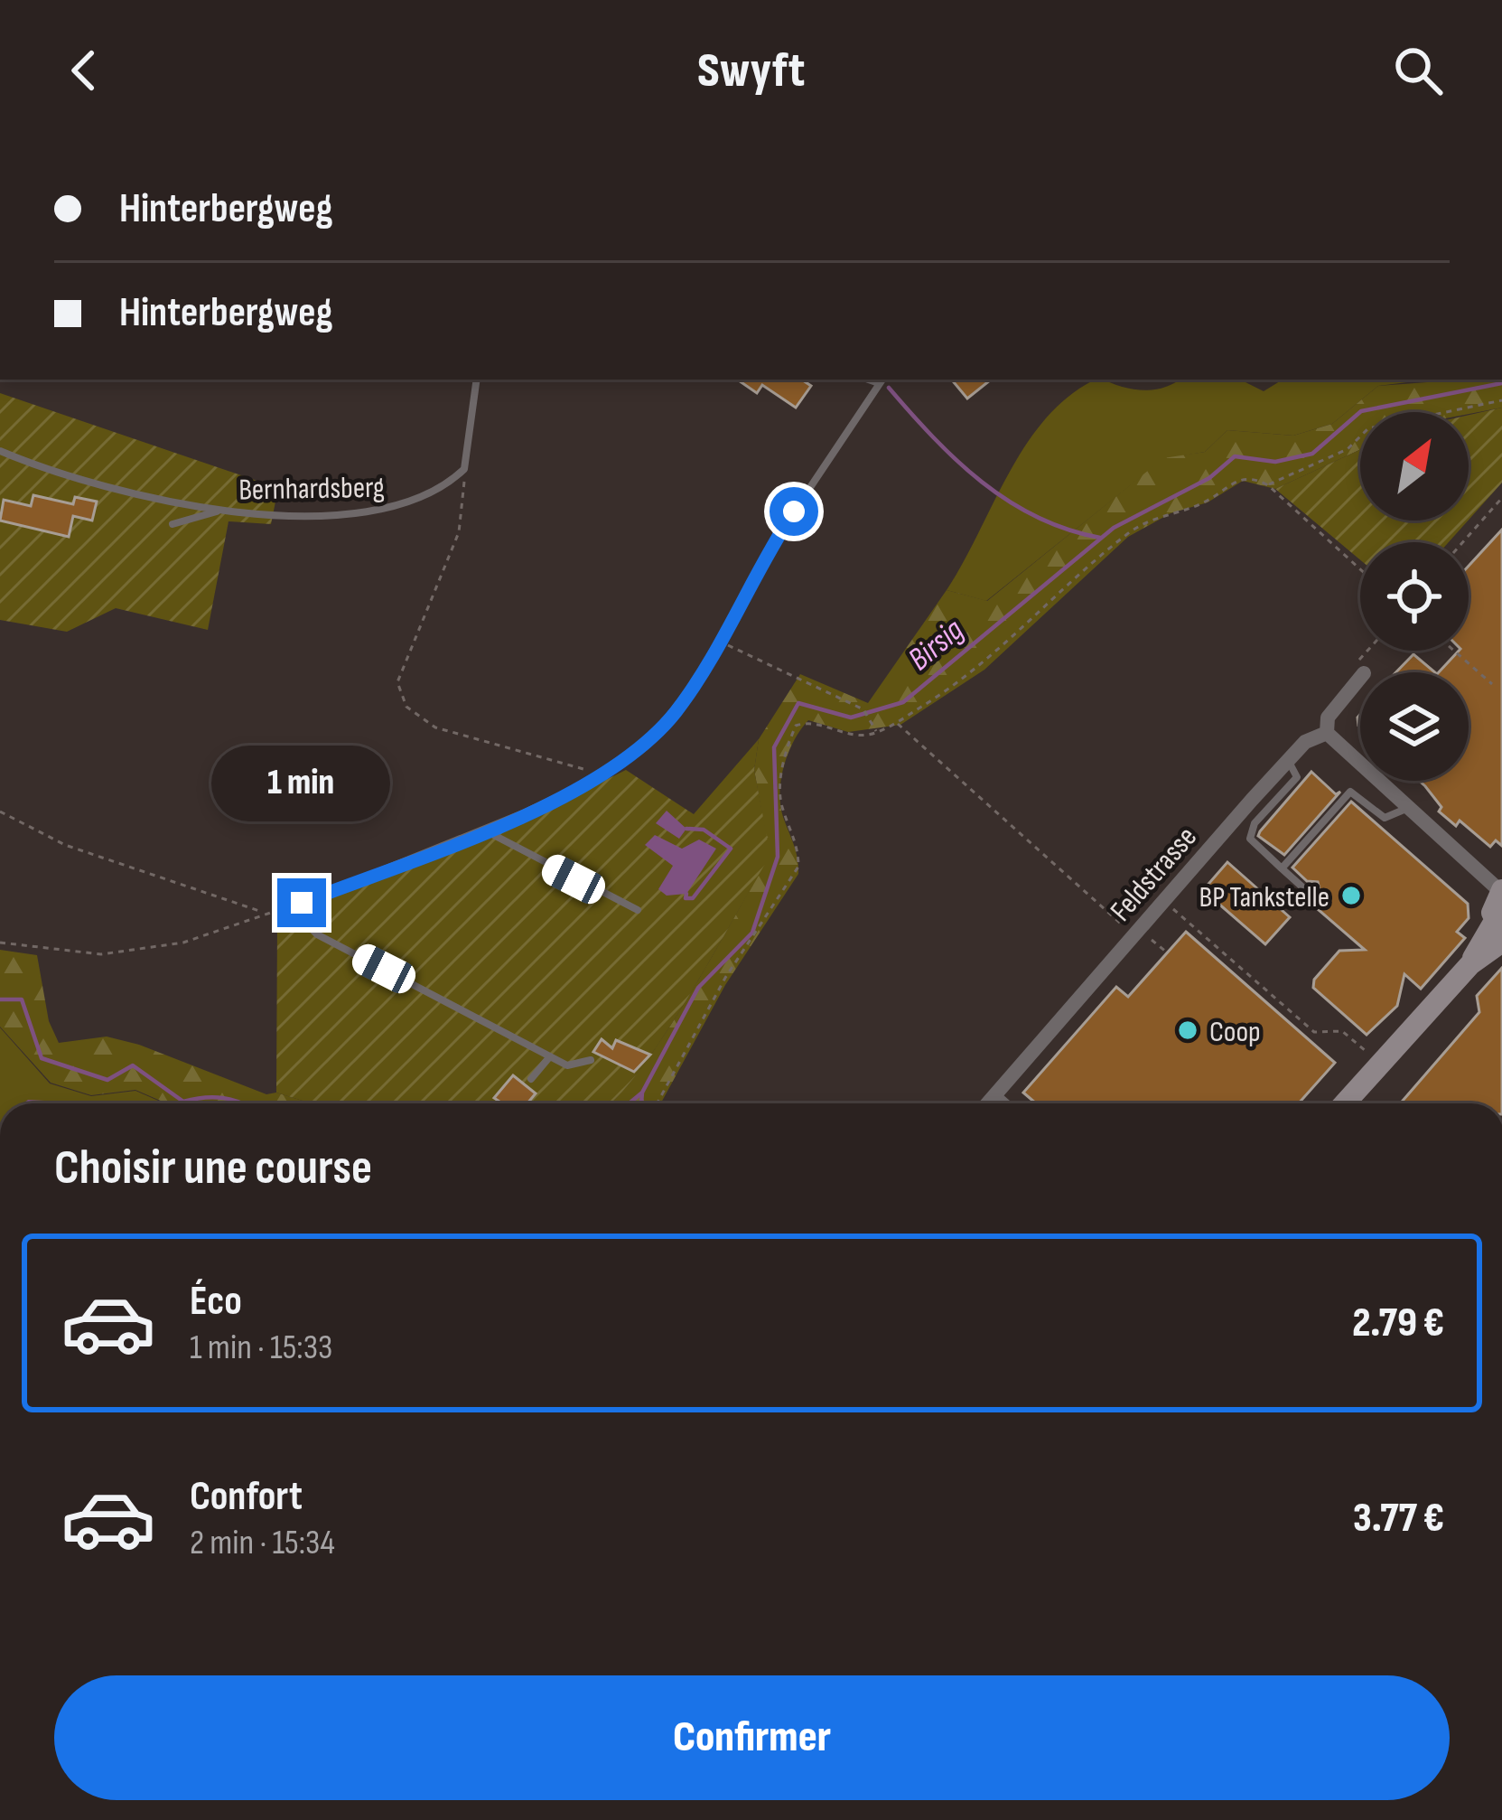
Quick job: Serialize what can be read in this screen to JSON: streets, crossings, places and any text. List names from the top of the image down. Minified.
{"streets":{"street":["Feldstrasse"],"lane":["Bernhardsberg"]},"water":["Birsig"],"places":["BP Tankstelle","Coop"],"north":"top right","page":{"header":"Swyft","banner":["Hinterbergweg","Hinterbergweg"],"bubble":"1 min","heading":"Choisir une course","list":[{"name":"Éco","note":"1 min · 15:33","value":"2.79 €"},{"name":"Confort","note":"2 min · 15:34","value":"3.77 €"}],"buttons":"Confirmer"}}
